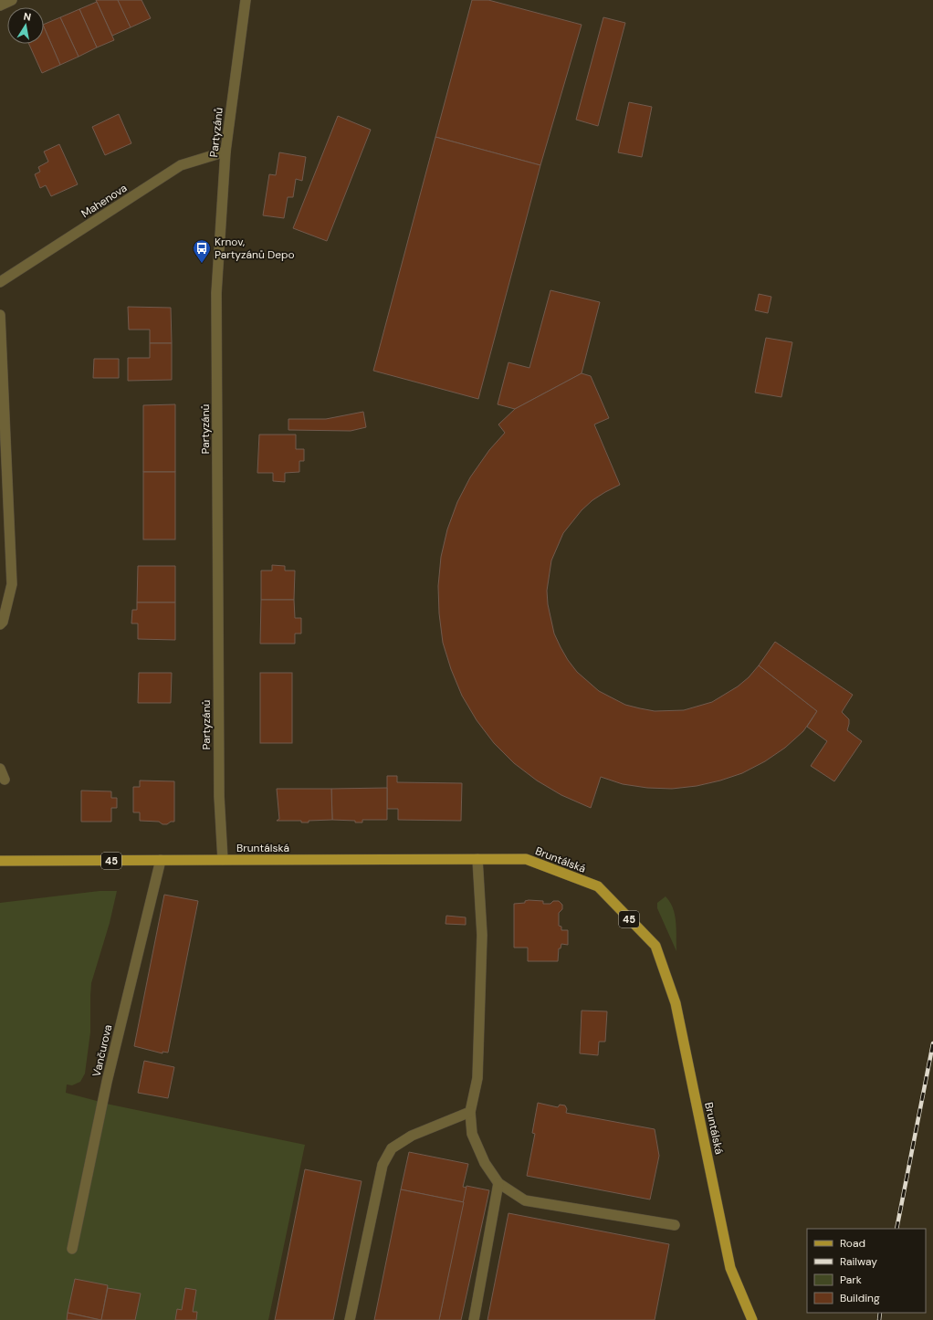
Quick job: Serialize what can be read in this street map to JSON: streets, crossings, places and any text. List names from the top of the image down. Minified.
{"streets":{"main road":["Bruntálská","45"],"street":["Partyzánů","Mahenova","Vančurova"]},"crossings":[["Partyzánů","Mahenova"],["Partyzánů","Bruntálská"],["Bruntálská","Vančurova"]],"places":{"bus stop":["Krnov, Partyzánů Depo"]},"legend":["Road","Railway","Park","Building"],"north":"top"}
